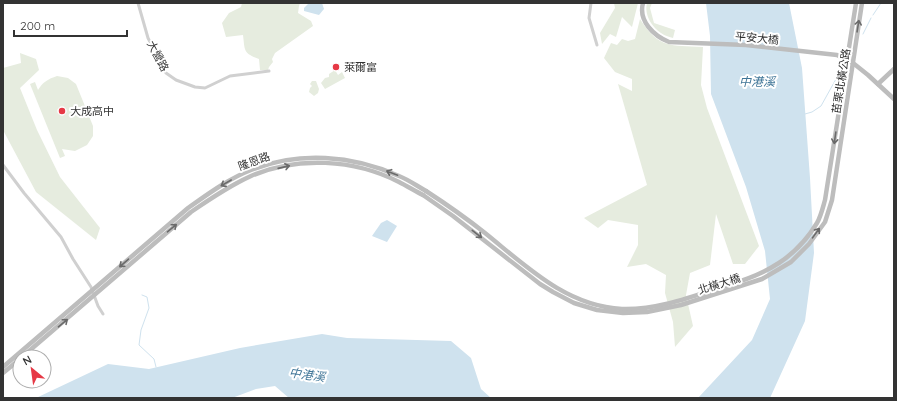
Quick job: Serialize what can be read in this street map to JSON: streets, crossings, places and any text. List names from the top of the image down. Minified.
{"streets":{"main road":["平安大橋","苗栗北橫公路","隆恩路","北橫大橋"],"street":["大營路"]},"crossings":[["平安大橋","苗栗北橫公路"],["苗栗北橫公路","北橫大橋"],["隆恩路","北橫大橋"]],"one_way":["北橫大橋"],"water":["中港溪"],"places":["萊爾富","大成高中"],"scale_bar":"200 m","north":"top left"}
